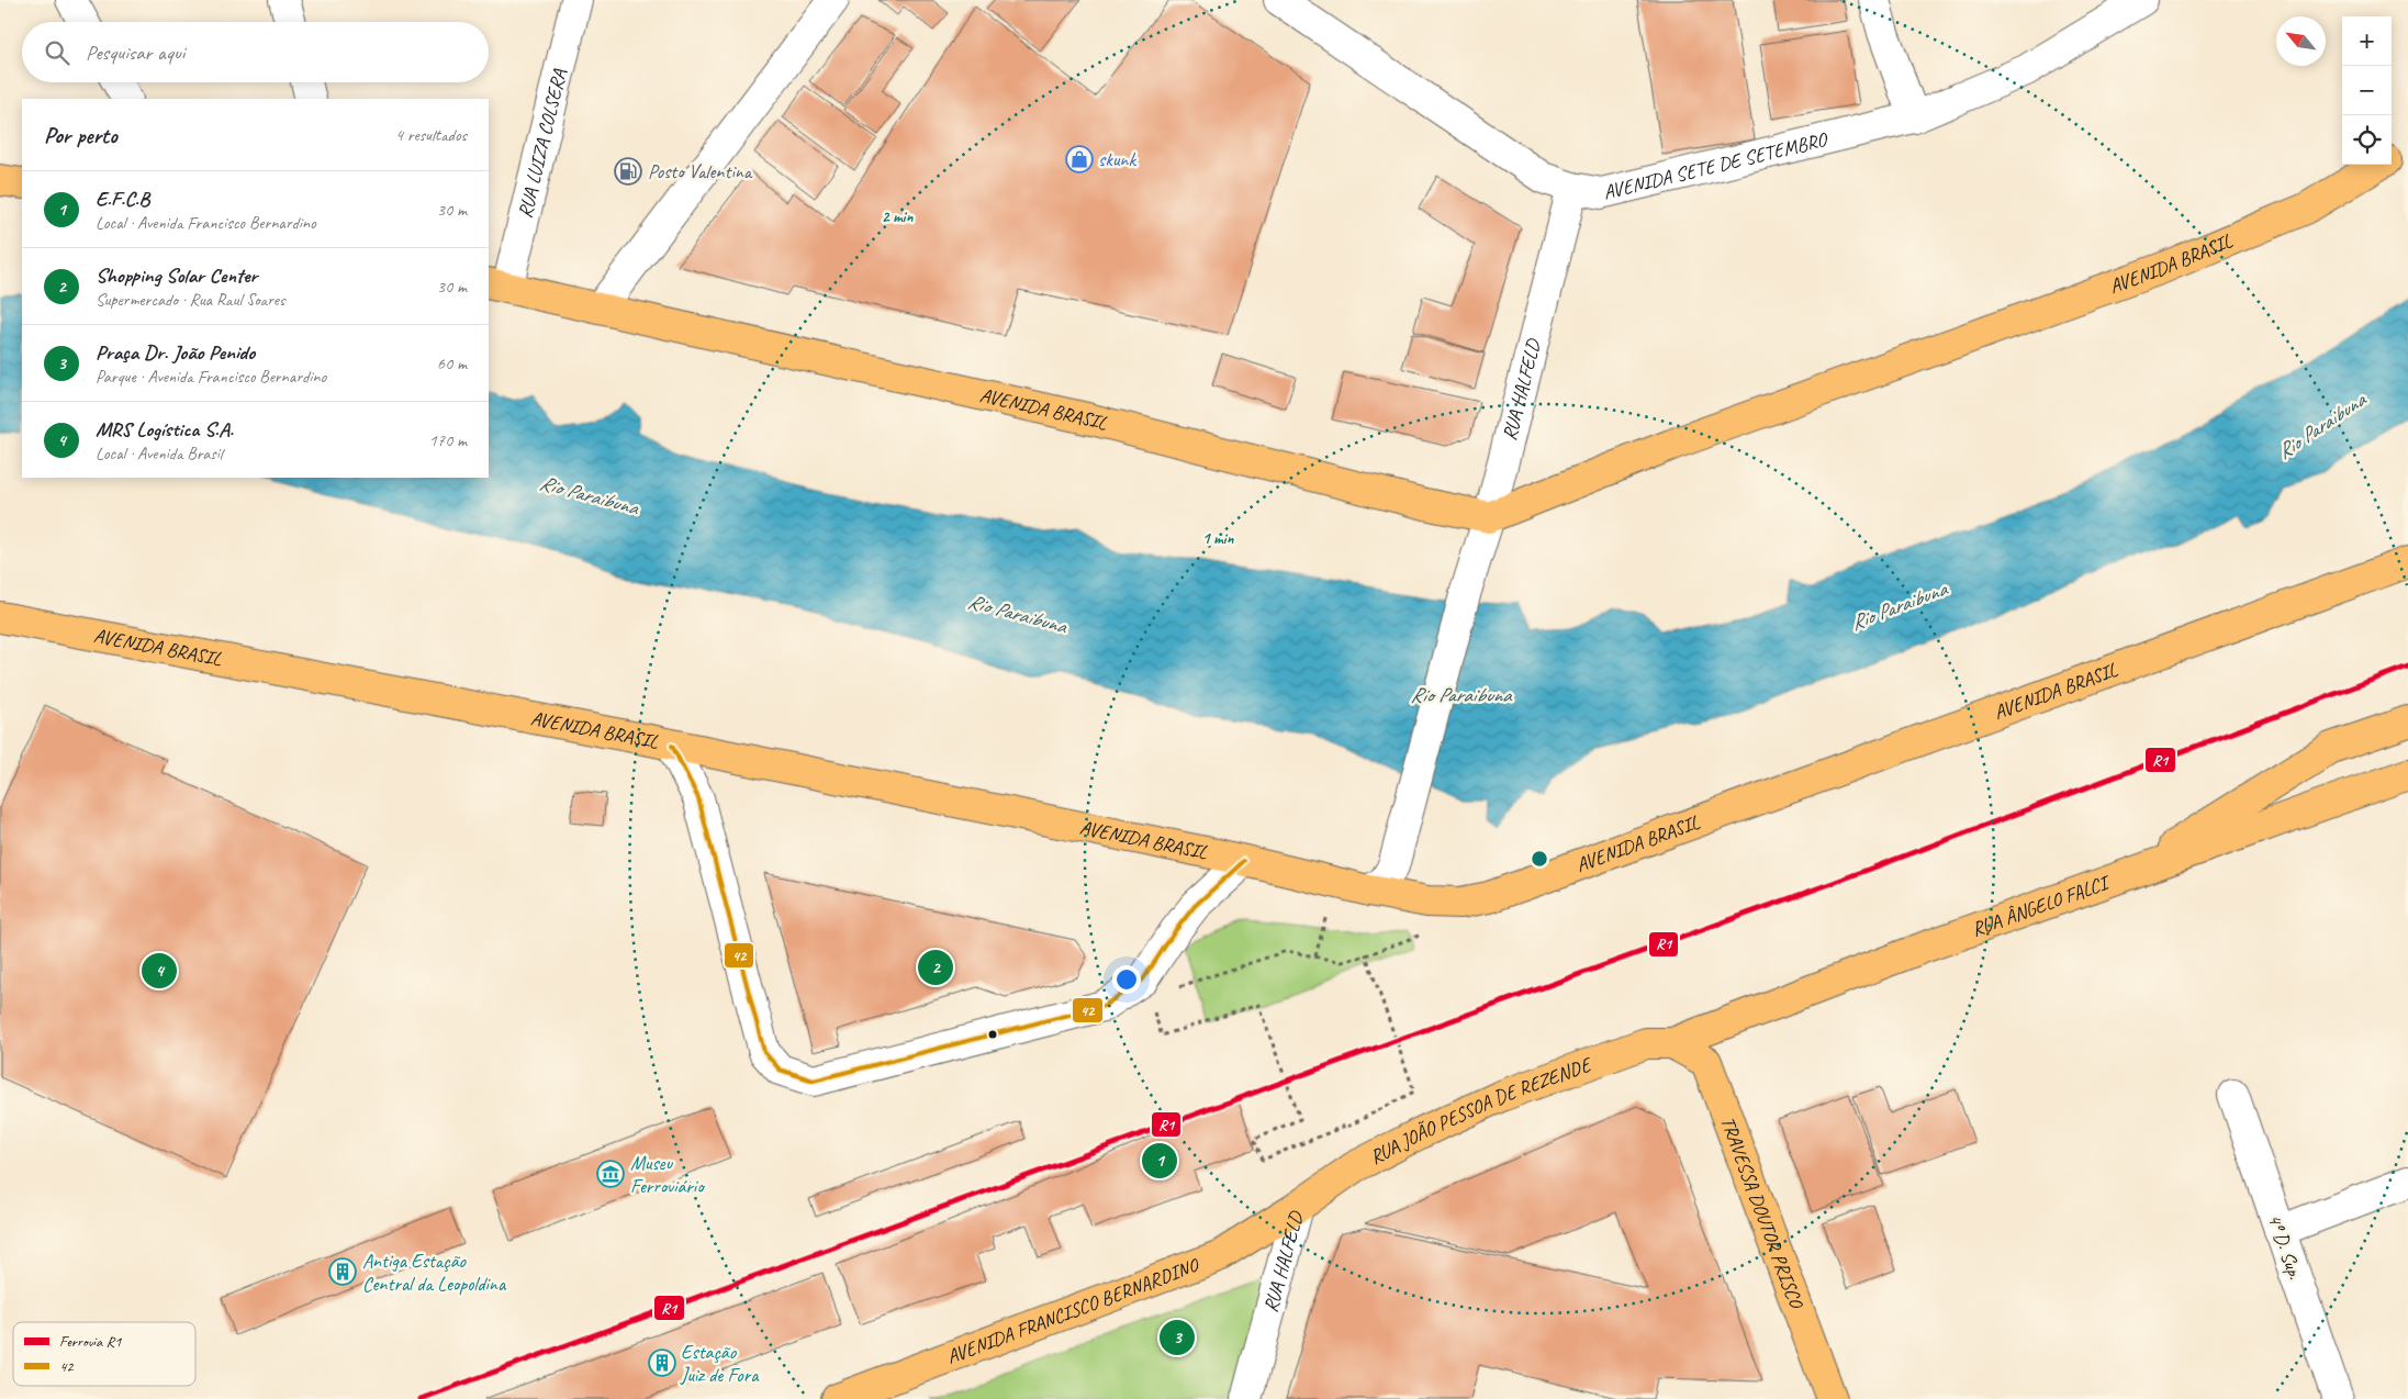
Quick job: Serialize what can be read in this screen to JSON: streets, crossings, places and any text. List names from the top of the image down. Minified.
{"streets":{"main road":["AVENIDA BRASIL","RUA ÂNGELO FALCI","RUA JOÃO PESSOA DE REZENDE","TRAVESSA DOUTOR PRISCO","AVENIDA FRANCISCO BERNARDINO"],"street":["RUA LUIZA COLSERA","AVENIDA SETE DE SETEMBRO","RUA HALFELD","4º D. Sup."]},"crossings":[["RUA LUIZA COLSERA","AVENIDA BRASIL"],["AVENIDA SETE DE SETEMBRO","RUA HALFELD"],["AVENIDA BRASIL","RUA HALFELD"],["RUA HALFELD","RUA JOÃO PESSOA DE REZENDE"],["RUA HALFELD","AVENIDA FRANCISCO BERNARDINO"],["RUA ÂNGELO FALCI","RUA JOÃO PESSOA DE REZENDE"],["RUA ÂNGELO FALCI","TRAVESSA DOUTOR PRISCO"],["RUA JOÃO PESSOA DE REZENDE","TRAVESSA DOUTOR PRISCO"],["RUA JOÃO PESSOA DE REZENDE","AVENIDA FRANCISCO BERNARDINO"]],"water":["Rio Paraibuna"],"places":{"shop":["skunk"],"fuel station":["Posto Valentina"],"museum":["Museu Ferroviário"],"building":["Antiga Estação Central da Leopoldina","Estação Juiz de Fora"]},"lines":["rail line R1","transit line 42"],"legend":["Ferrovia R1","42"],"north":"top left","page":{"map_buttons":["+","−"],"search":"Pesquisar aqui","heading":["Por perto","4 resultados"],"list":[{"mark":"1","name":"E.F.C.B","note":"Local · Avenida Francisco Bernardino","value":"30 m"},{"mark":"2","name":"Shopping Solar Center","note":"Supermercado · Rua Raul Soares","value":"30 m"},{"mark":"3","name":"Praça Dr. João Penido","note":"Parque · Avenida Francisco Bernardino","value":"60 m"},{"mark":"4","name":"MRS Logística S.A.","note":"Local · Avenida Brasil","value":"170 m"}],"pins":["2","4","1","3"]},"rings":["2 min","1 min"]}
